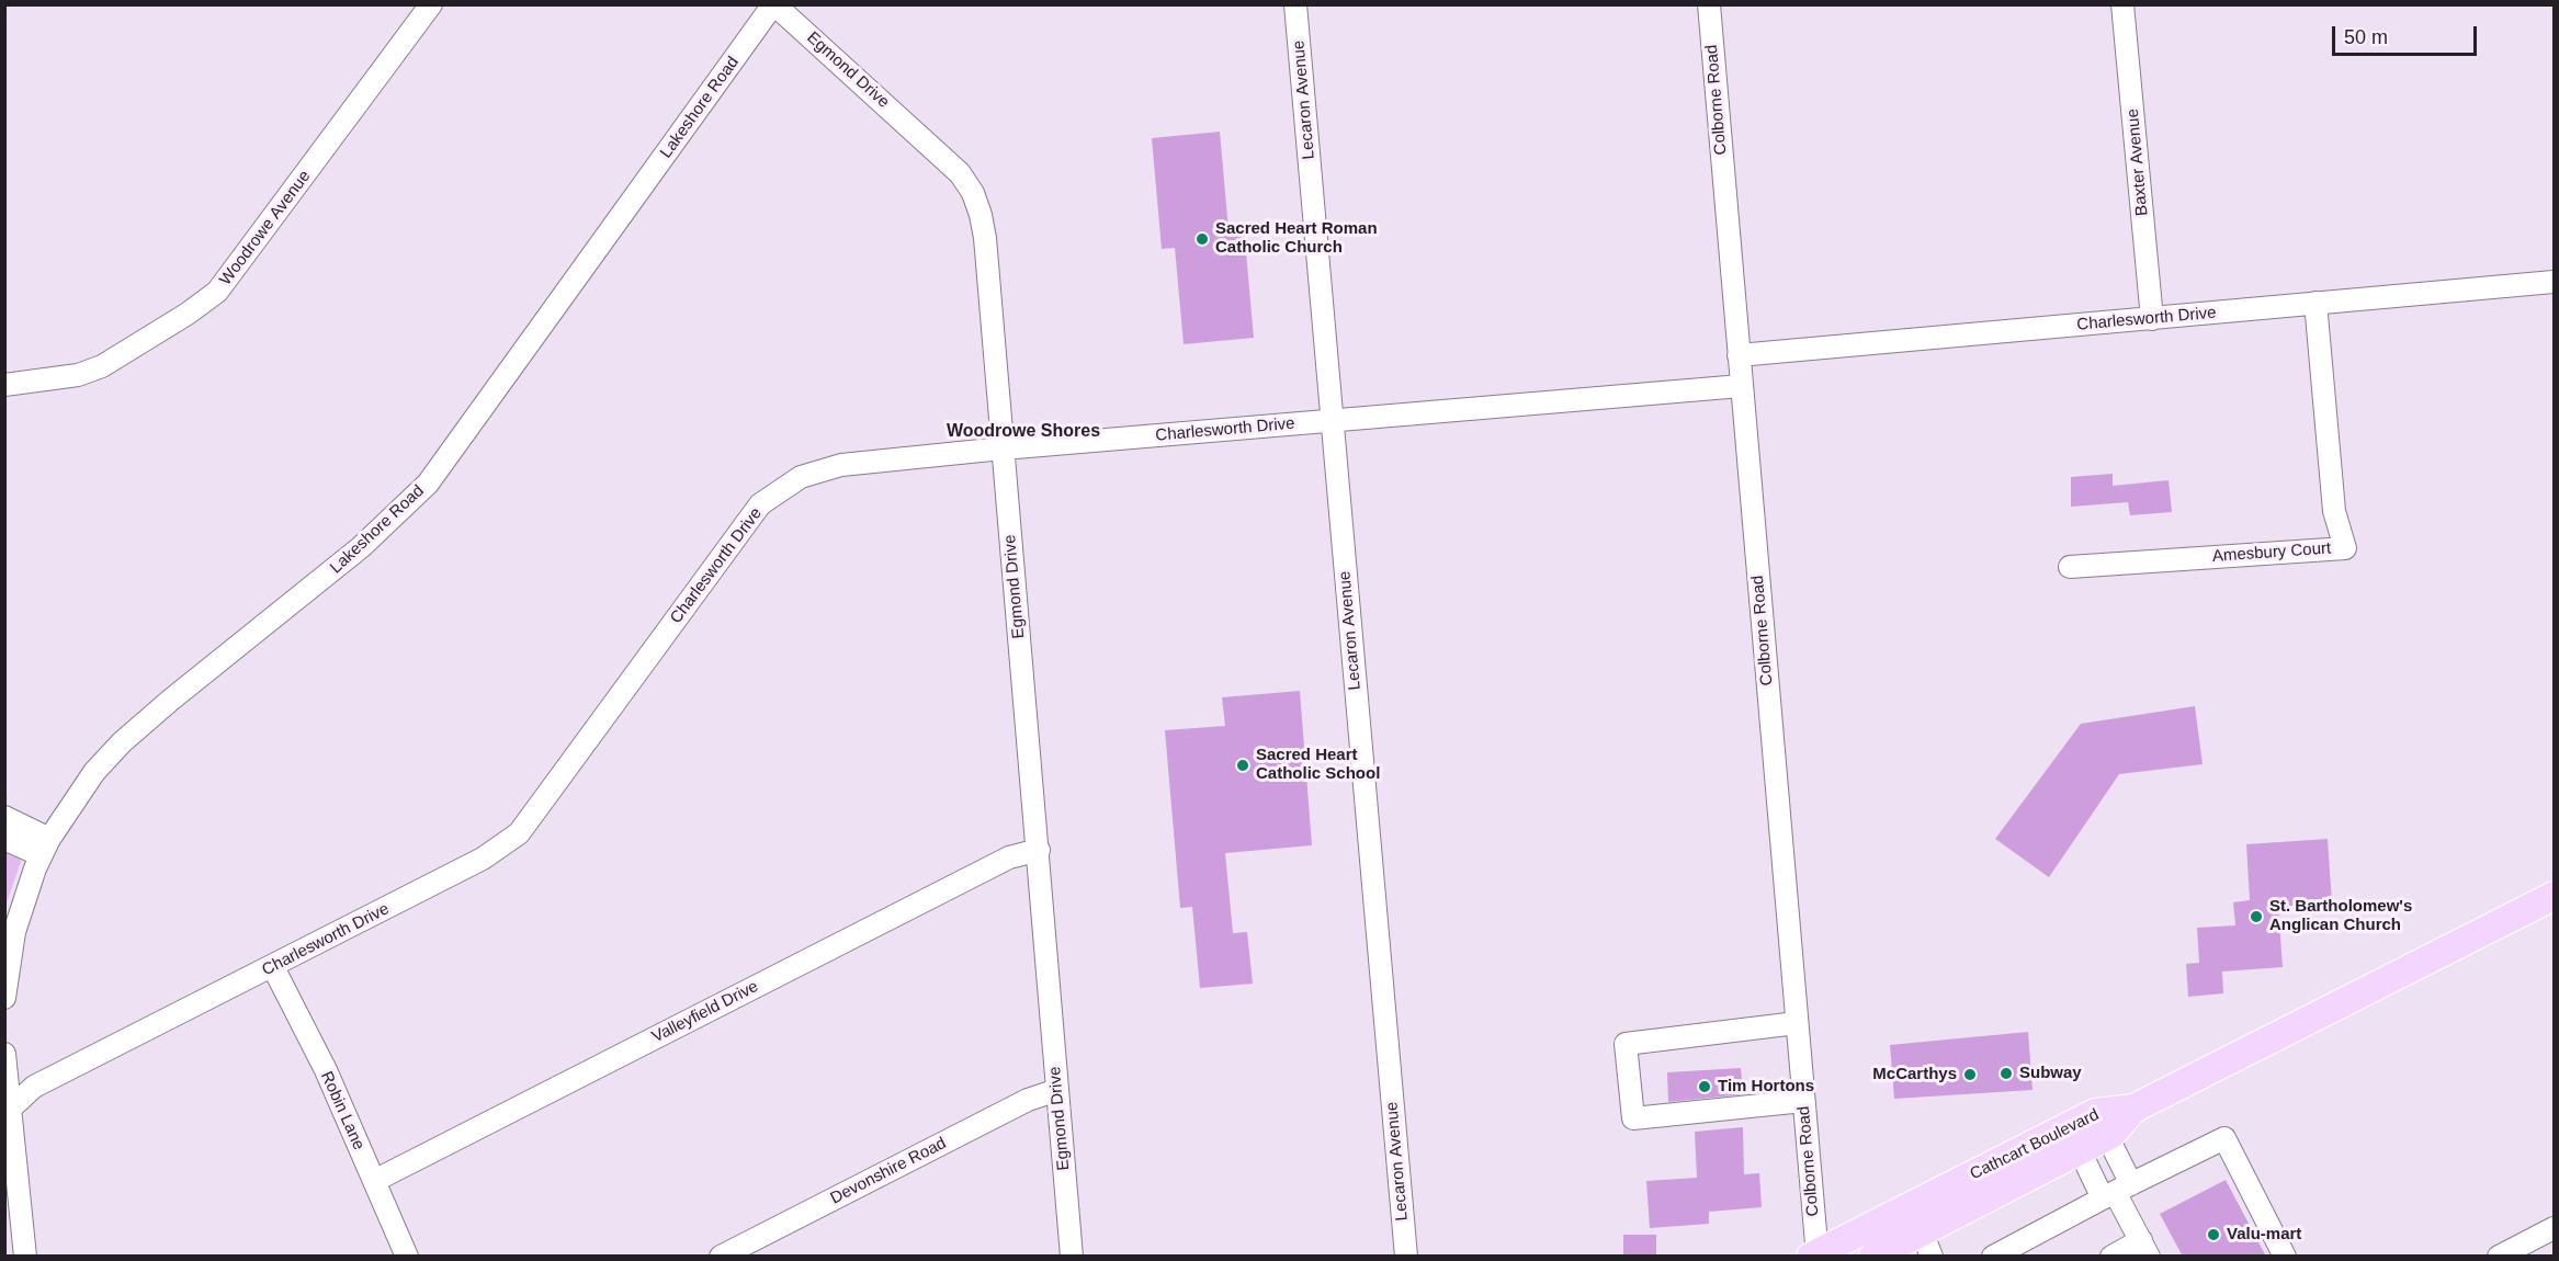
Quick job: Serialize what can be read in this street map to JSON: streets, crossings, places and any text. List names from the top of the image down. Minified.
{"streets":{"main road":["Cathcart Boulevard"],"street":["Egmond Drive","Lecaron Avenue","Colborne Road","Lakeshore Road","Baxter Avenue","Woodrowe Avenue","Charlesworth Drive","Amesbury Court","Valleyfield Drive","Robin Lane","Devonshire Road"]},"crossings":[["Egmond Drive","Lakeshore Road"],["Egmond Drive","Charlesworth Drive"],["Egmond Drive","Valleyfield Drive"],["Egmond Drive","Devonshire Road"],["Lecaron Avenue","Charlesworth Drive"],["Colborne Road","Charlesworth Drive"],["Colborne Road","Cathcart Boulevard"],["Baxter Avenue","Charlesworth Drive"],["Charlesworth Drive","Amesbury Court"],["Charlesworth Drive","Robin Lane"],["Valleyfield Drive","Robin Lane"]],"districts":["Woodrowe Shores"],"places":["Sacred Heart Roman Catholic Church","Sacred Heart Catholic School","St. Bartholomew's Anglican Church","Subway","McCarthys","Tim Hortons","Valu-mart"],"scale_bar":"50 m"}
